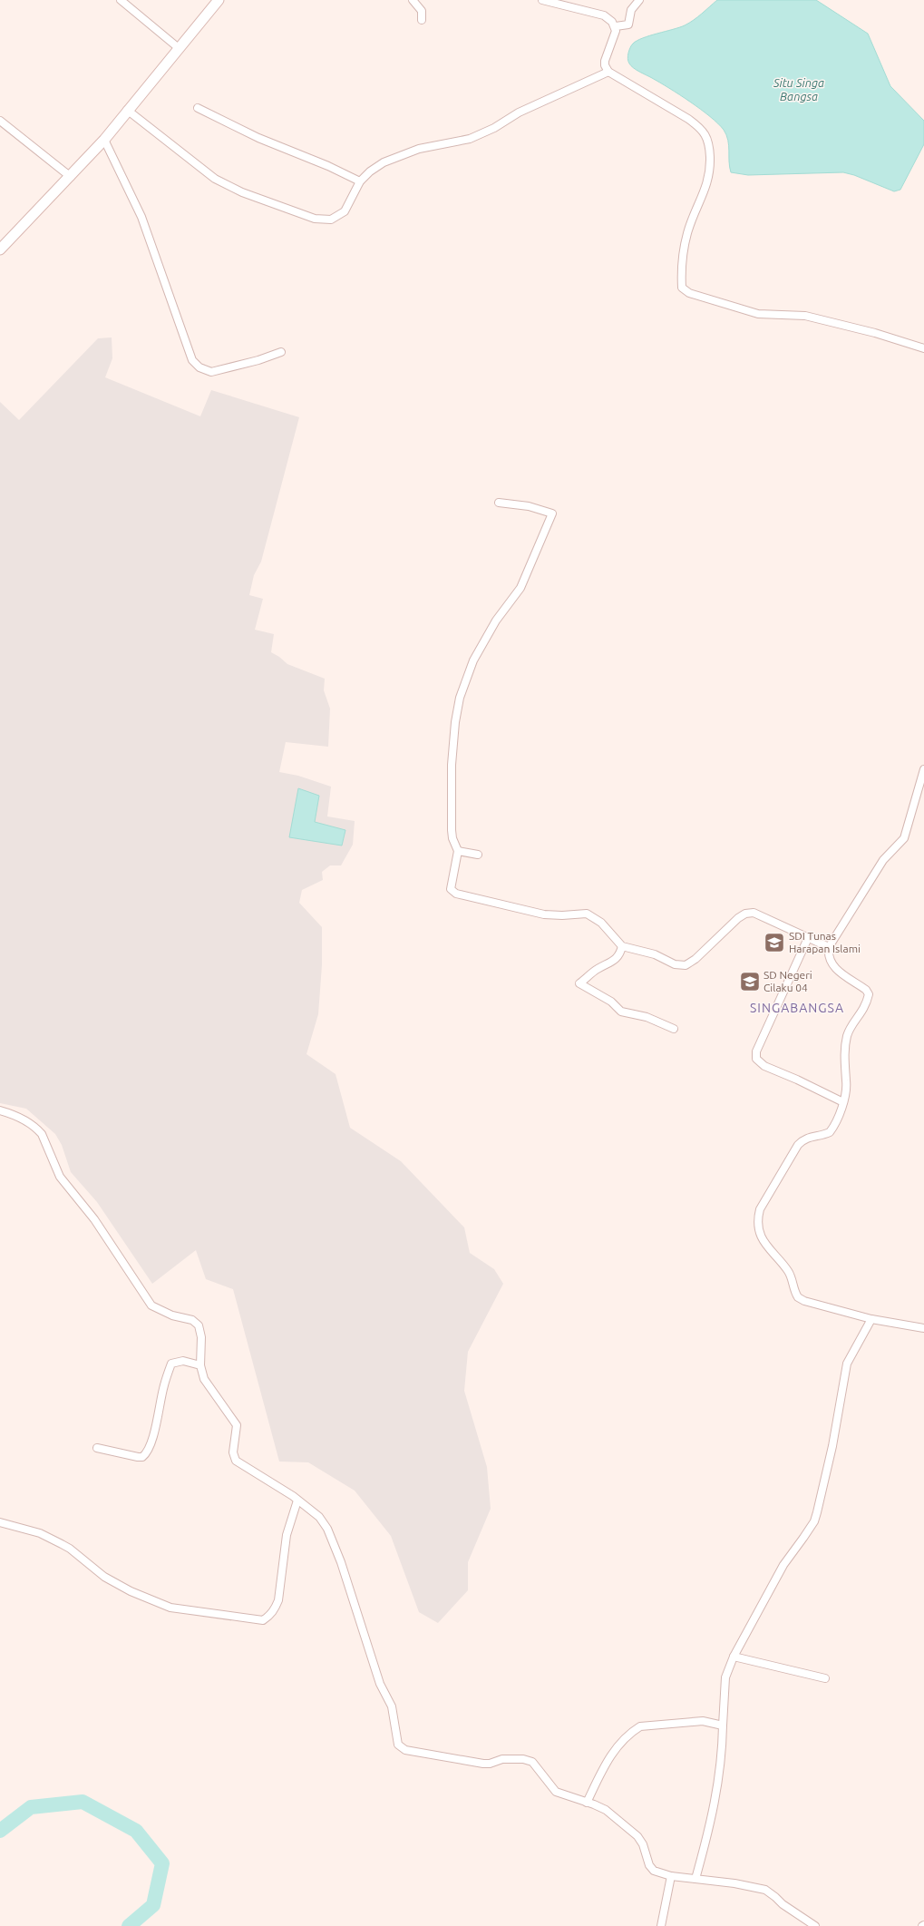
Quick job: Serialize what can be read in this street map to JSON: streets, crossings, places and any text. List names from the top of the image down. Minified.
{"districts":["SINGABANGSA"],"water":["Situ Singa Bangsa"],"places":{"school or university":["SDI Tunas Harapan Islami","SD Negeri Cilaku 04"]}}
